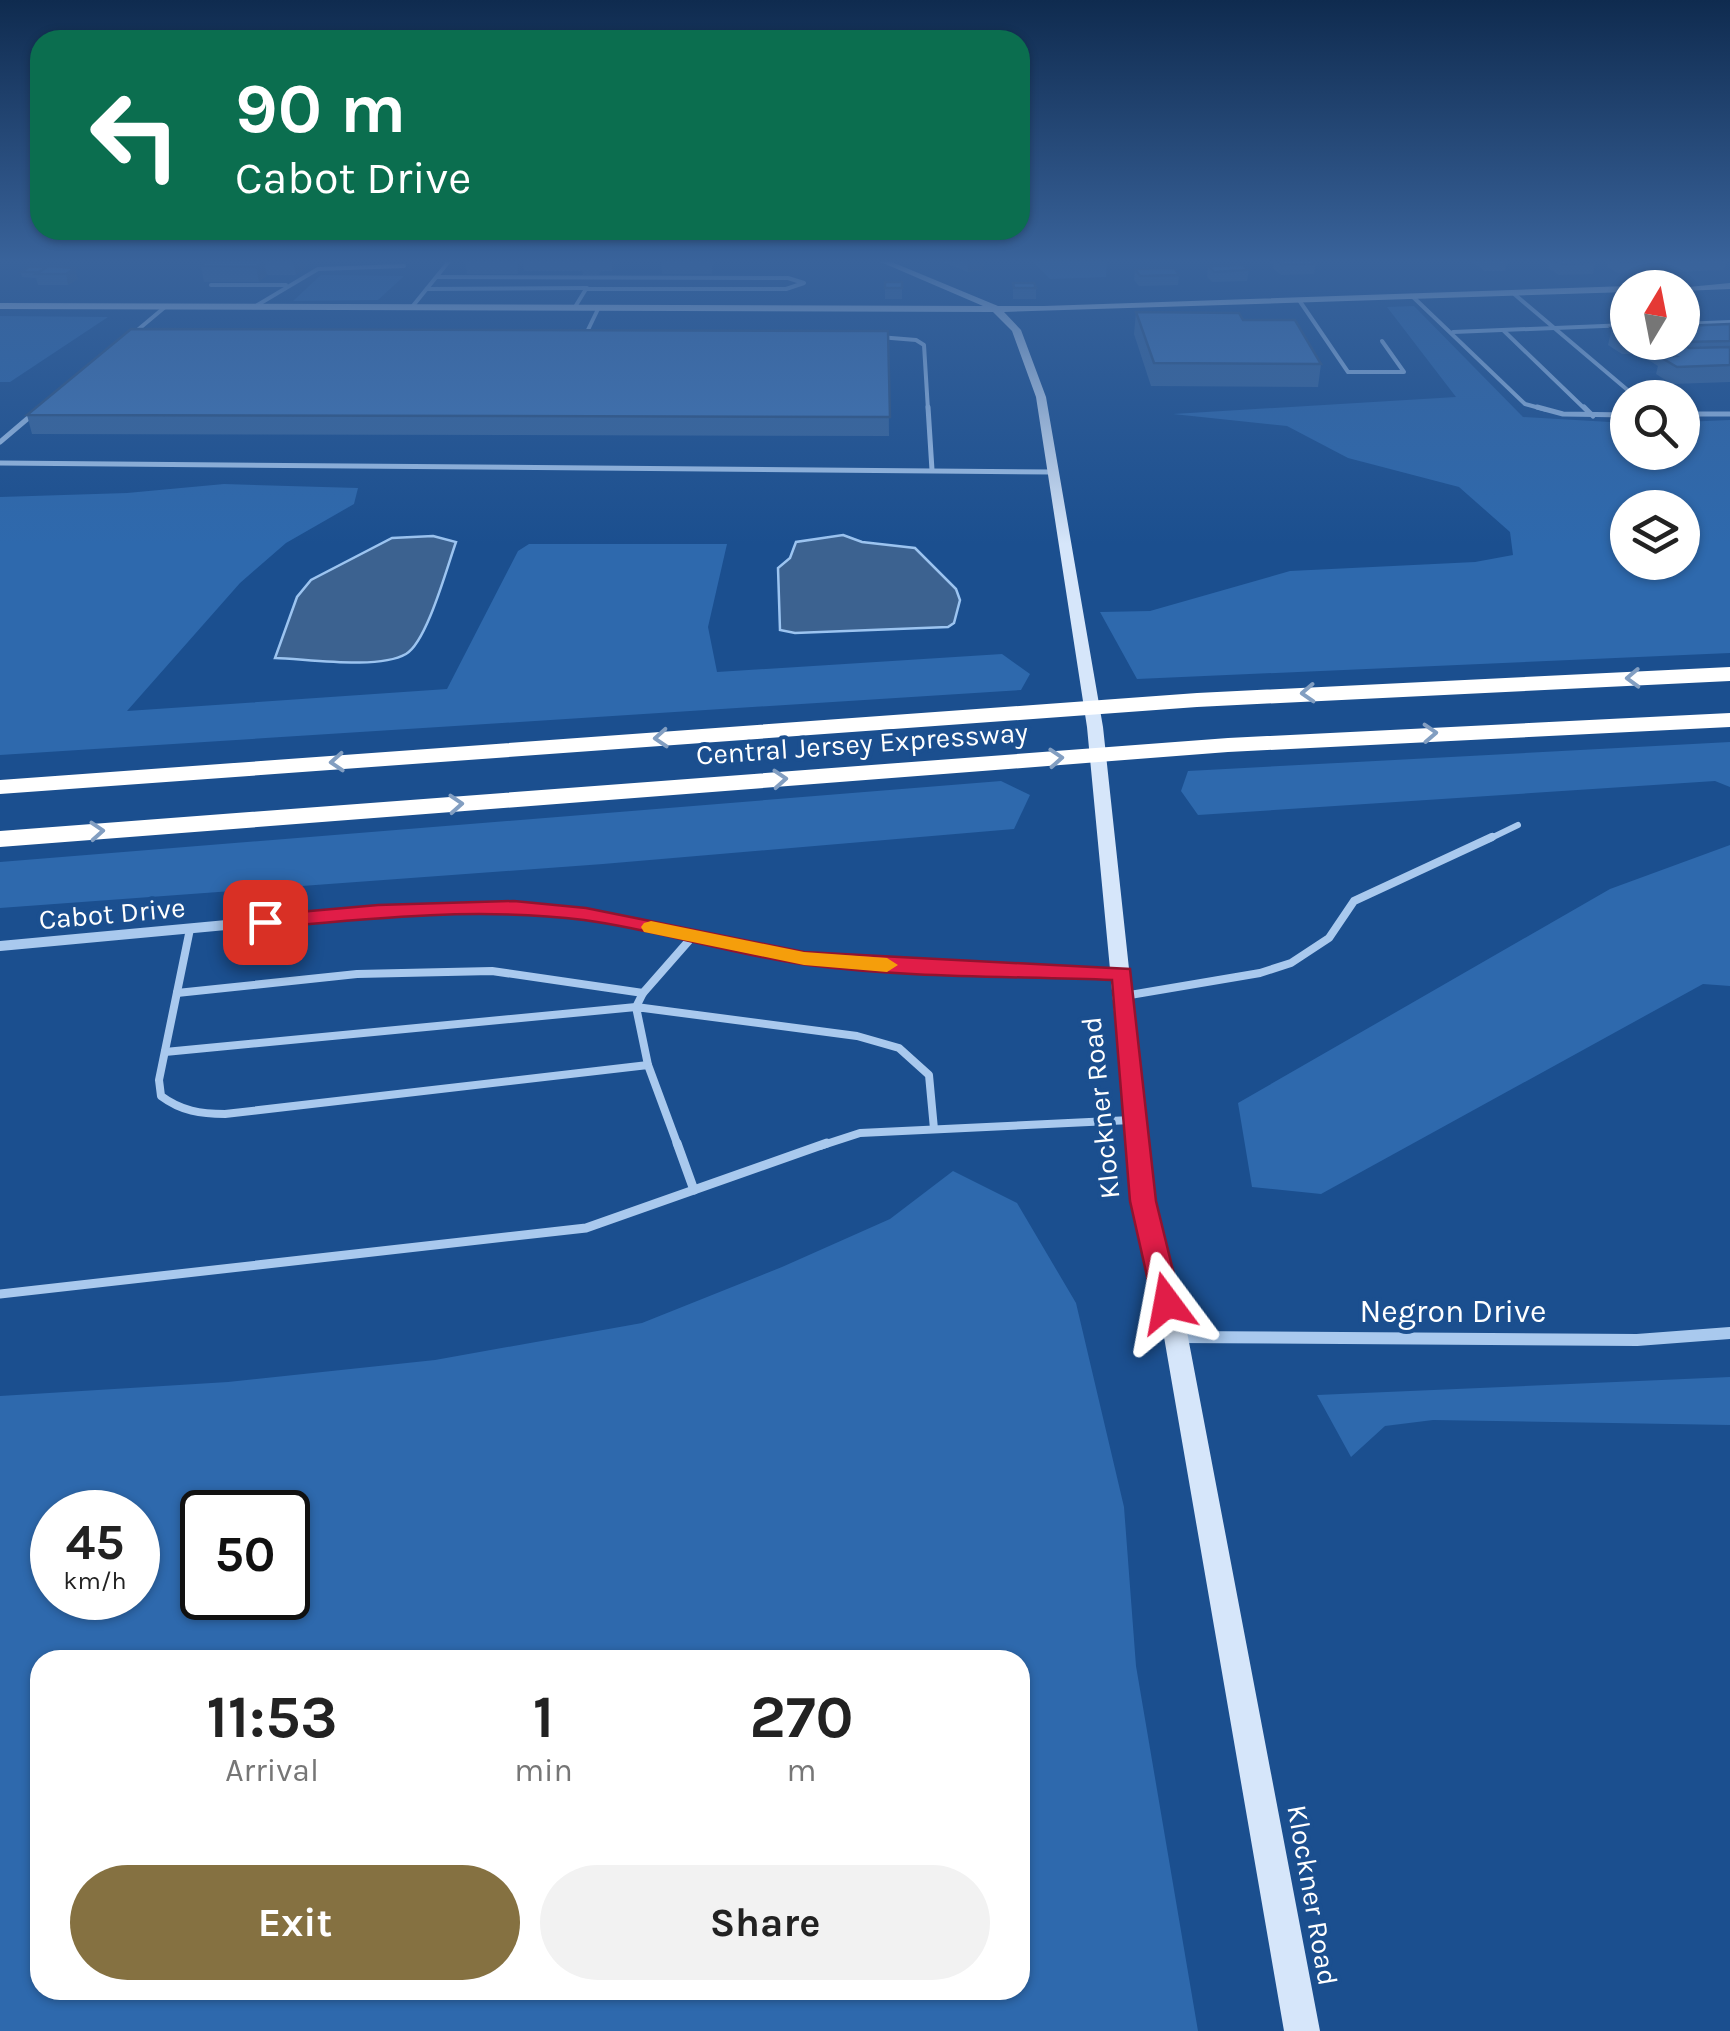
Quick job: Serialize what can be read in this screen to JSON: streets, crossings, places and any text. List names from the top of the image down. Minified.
{"streets":{"highway":["Central Jersey Expressway"],"street":["Cabot Drive","Klockner Road","Negron Drive"]},"crossings":[["Cabot Drive","Klockner Road"],["Klockner Road","Negron Drive"]],"north":"top","page":{"turn":["90 m","Cabot Drive"],"speed":"45 km/h","limit":"50","eta":["11:53","Arrival","1","min","270","m"],"buttons":["Exit","Share"]}}
